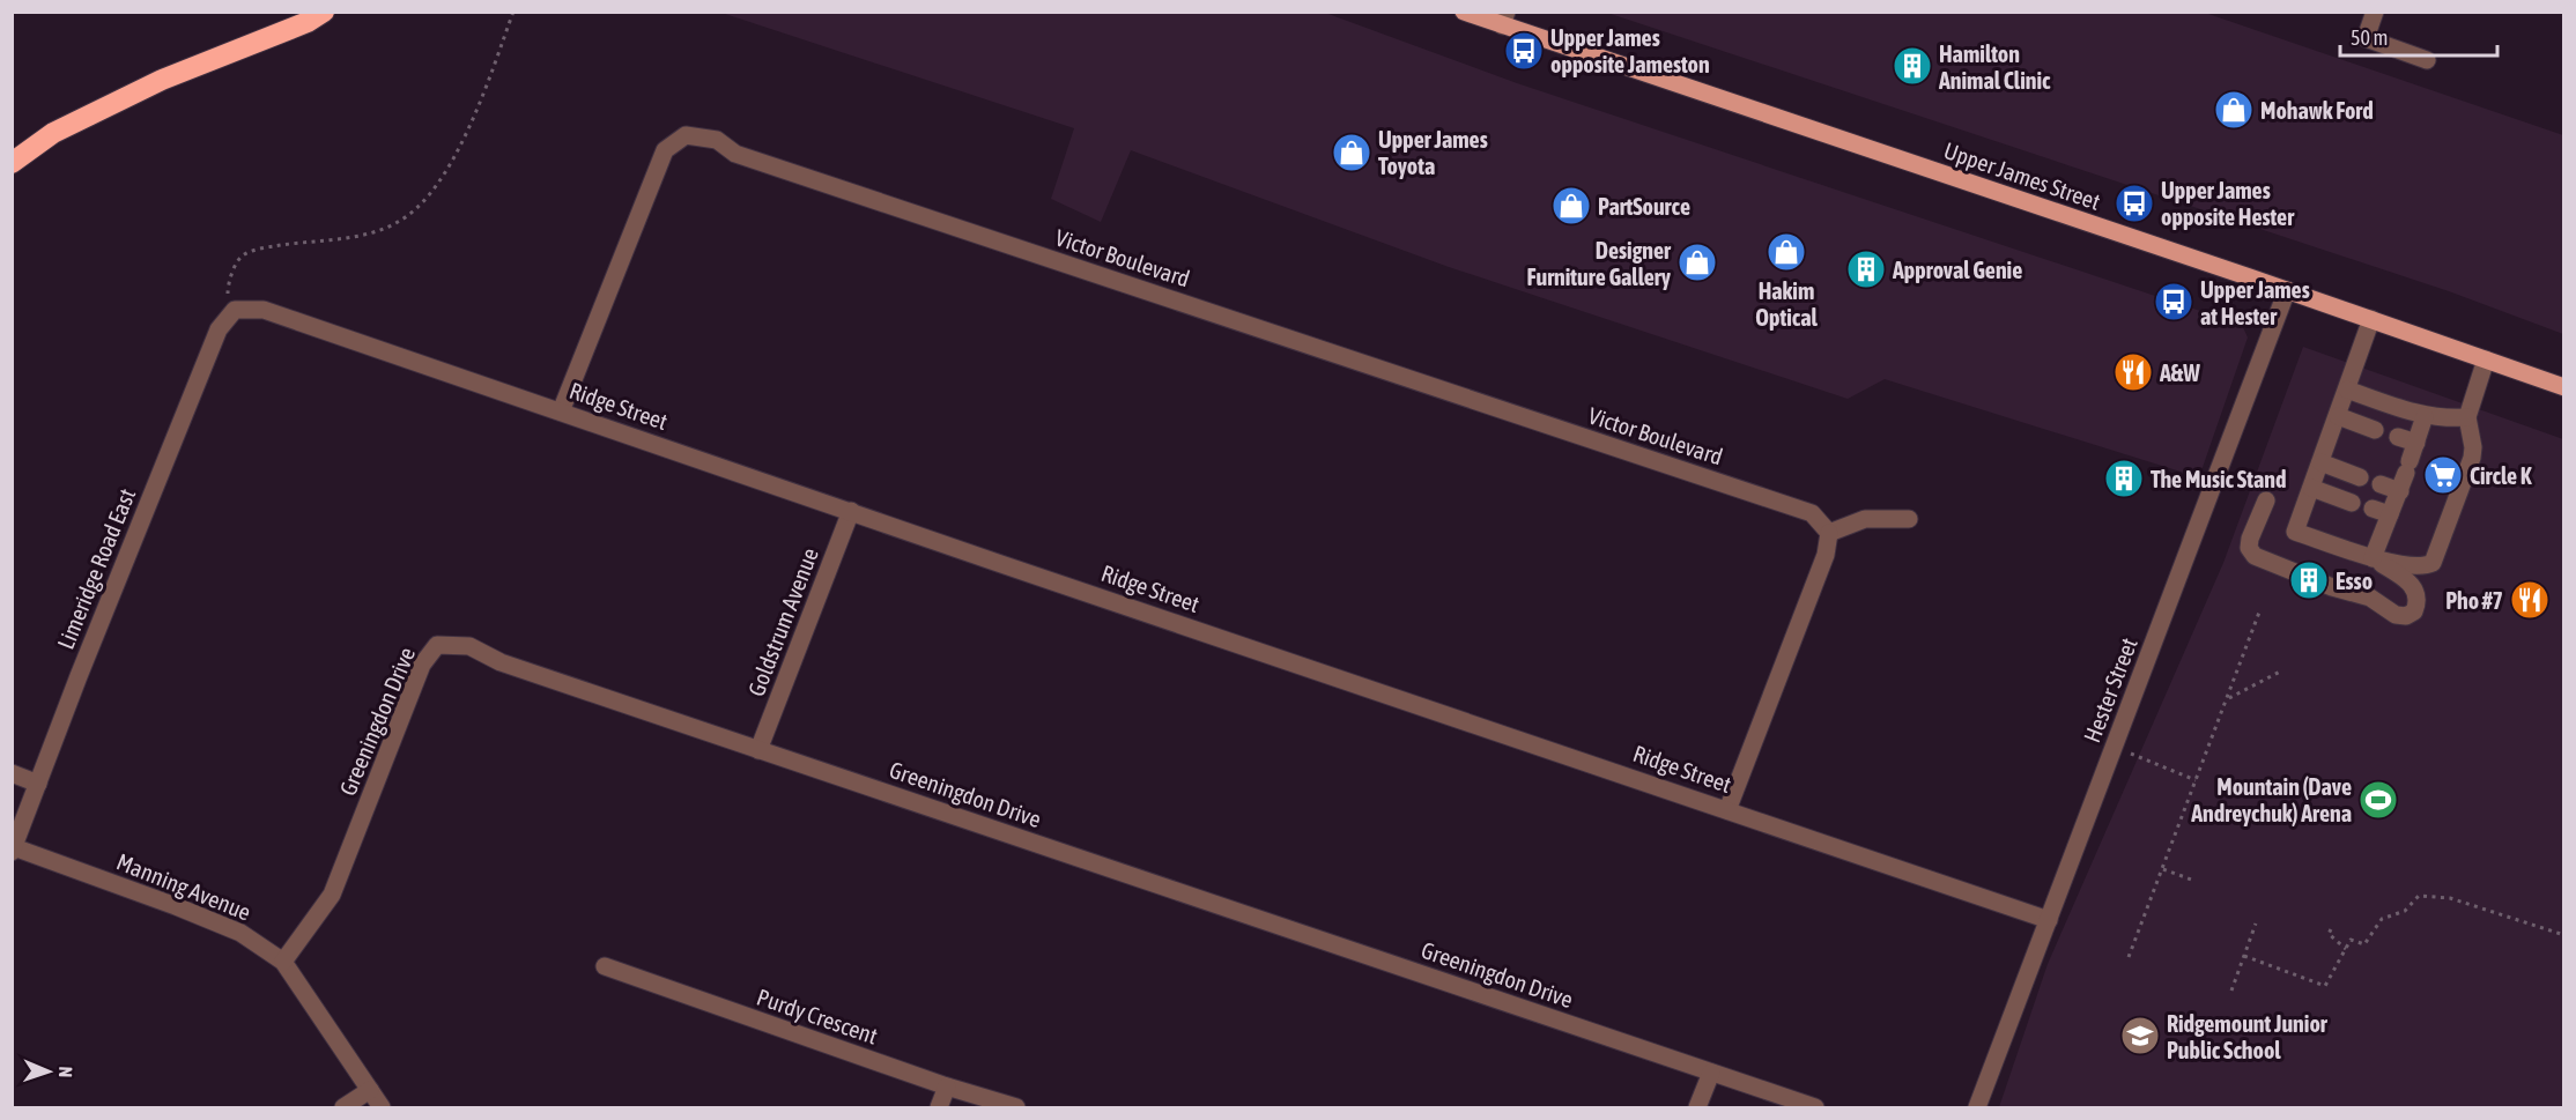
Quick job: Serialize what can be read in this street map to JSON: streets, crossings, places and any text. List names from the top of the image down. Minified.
{"streets":{"main road":["Upper James Street"],"street":["Victor Boulevard","Ridge Street","Limeridge Road East","Goldstrum Avenue","Hester Street","Greeningdon Drive","Manning Avenue","Purdy Crescent"]},"crossings":[["Upper James Street","Hester Street"],["Victor Boulevard","Ridge Street"],["Ridge Street","Limeridge Road East"],["Ridge Street","Goldstrum Avenue"],["Ridge Street","Hester Street"],["Limeridge Road East","Manning Avenue"],["Goldstrum Avenue","Greeningdon Drive"],["Greeningdon Drive","Manning Avenue"]],"places":{"bus stop":["Upper James opposite Jameston","Upper James opposite Hester","Upper James at Hester"],"building":["Hamilton Animal Clinic","Approval Genie","The Music Stand","Esso"],"shop":["Mohawk Ford","Upper James Toyota","PartSource","Hakim Optical","Designer Furniture Gallery"],"restaurant":["A&W","Pho #7"],"supermarket":["Circle K"],"sports":["Mountain (Dave Andreychuk) Arena"],"school or university":["Ridgemount Junior Public School"]},"scale_bar":"50 m","north":"right"}
